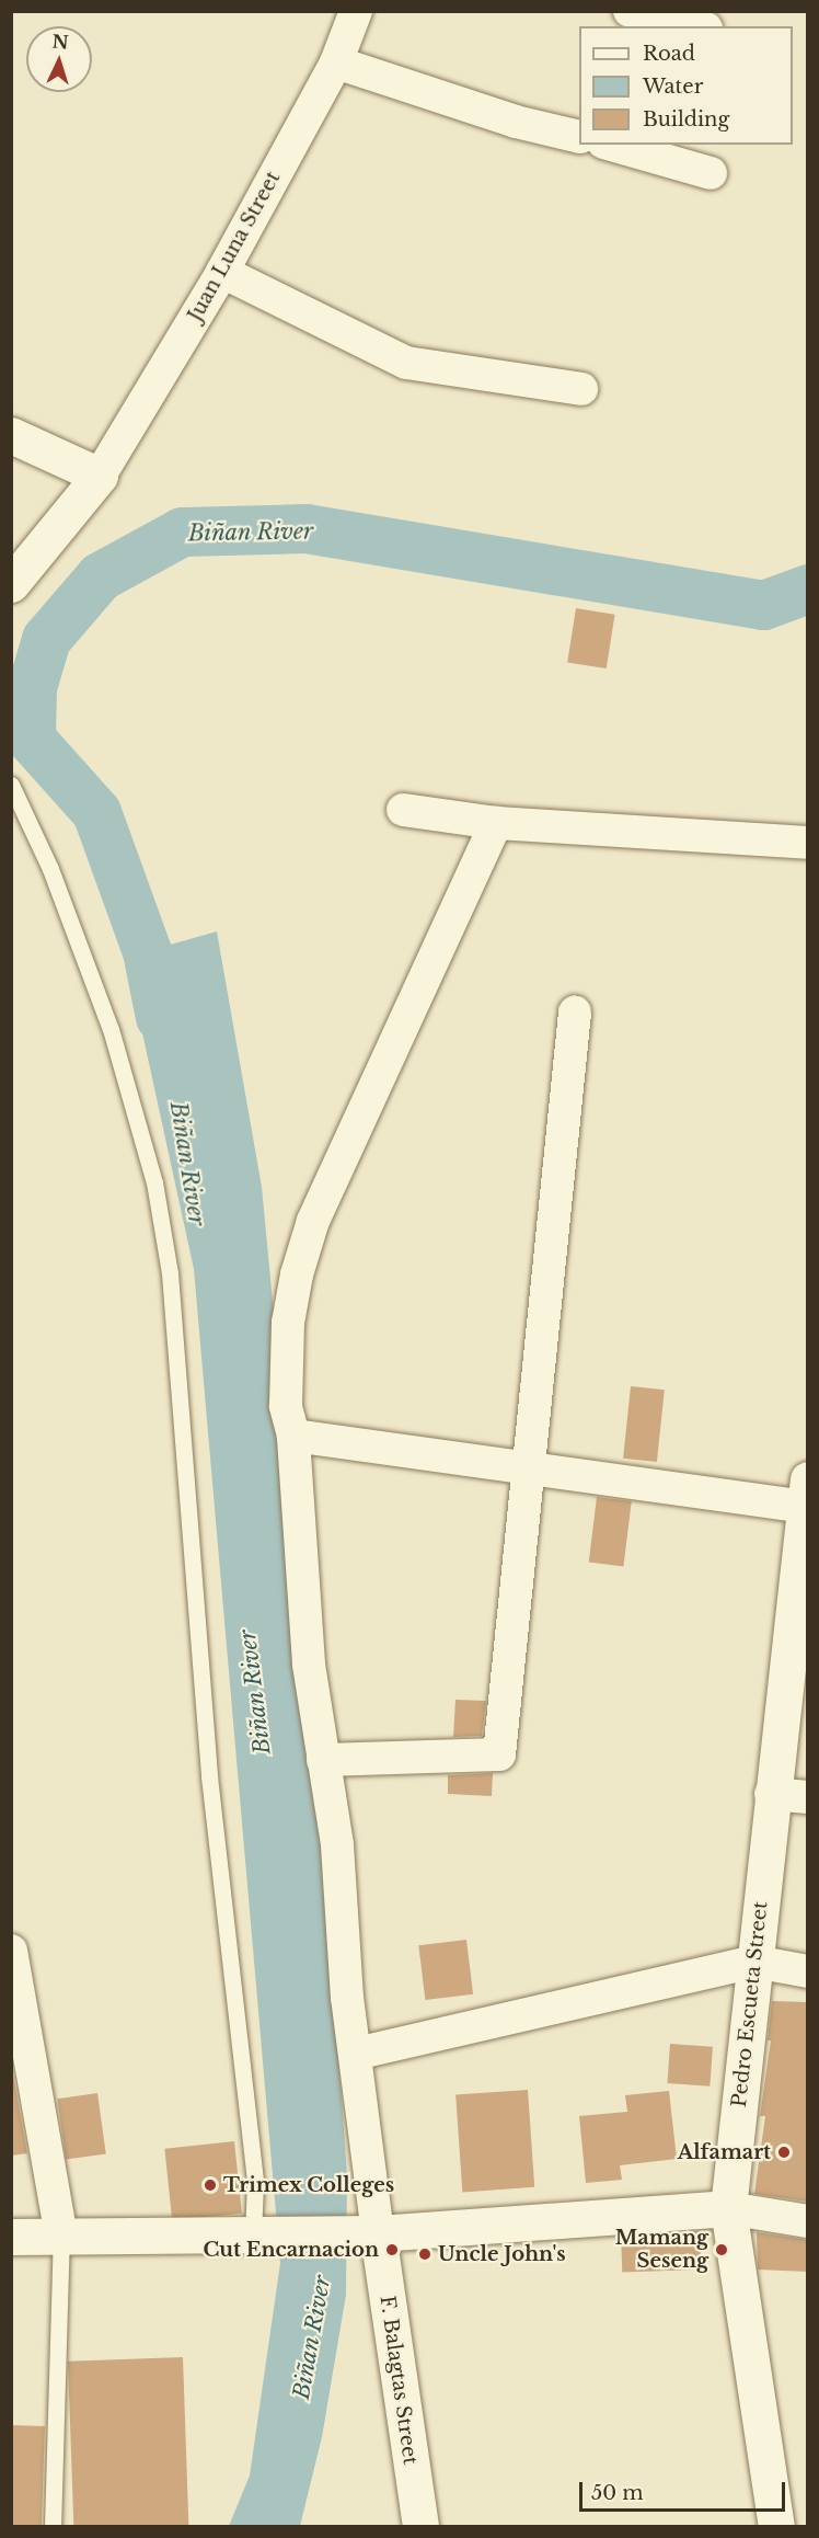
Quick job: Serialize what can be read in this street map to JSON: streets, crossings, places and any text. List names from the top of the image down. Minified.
{"streets":{"street":["Juan Luna Street","Pedro Escueta Street","F. Balagtas Street"]},"water":["Biñan River"],"places":["Alfamart","Trimex Colleges","Cut Encarnacion","Mamang Seseng","Uncle John's"],"legend":["Road","Water","Building"],"scale_bar":"50 m","north":"top"}
